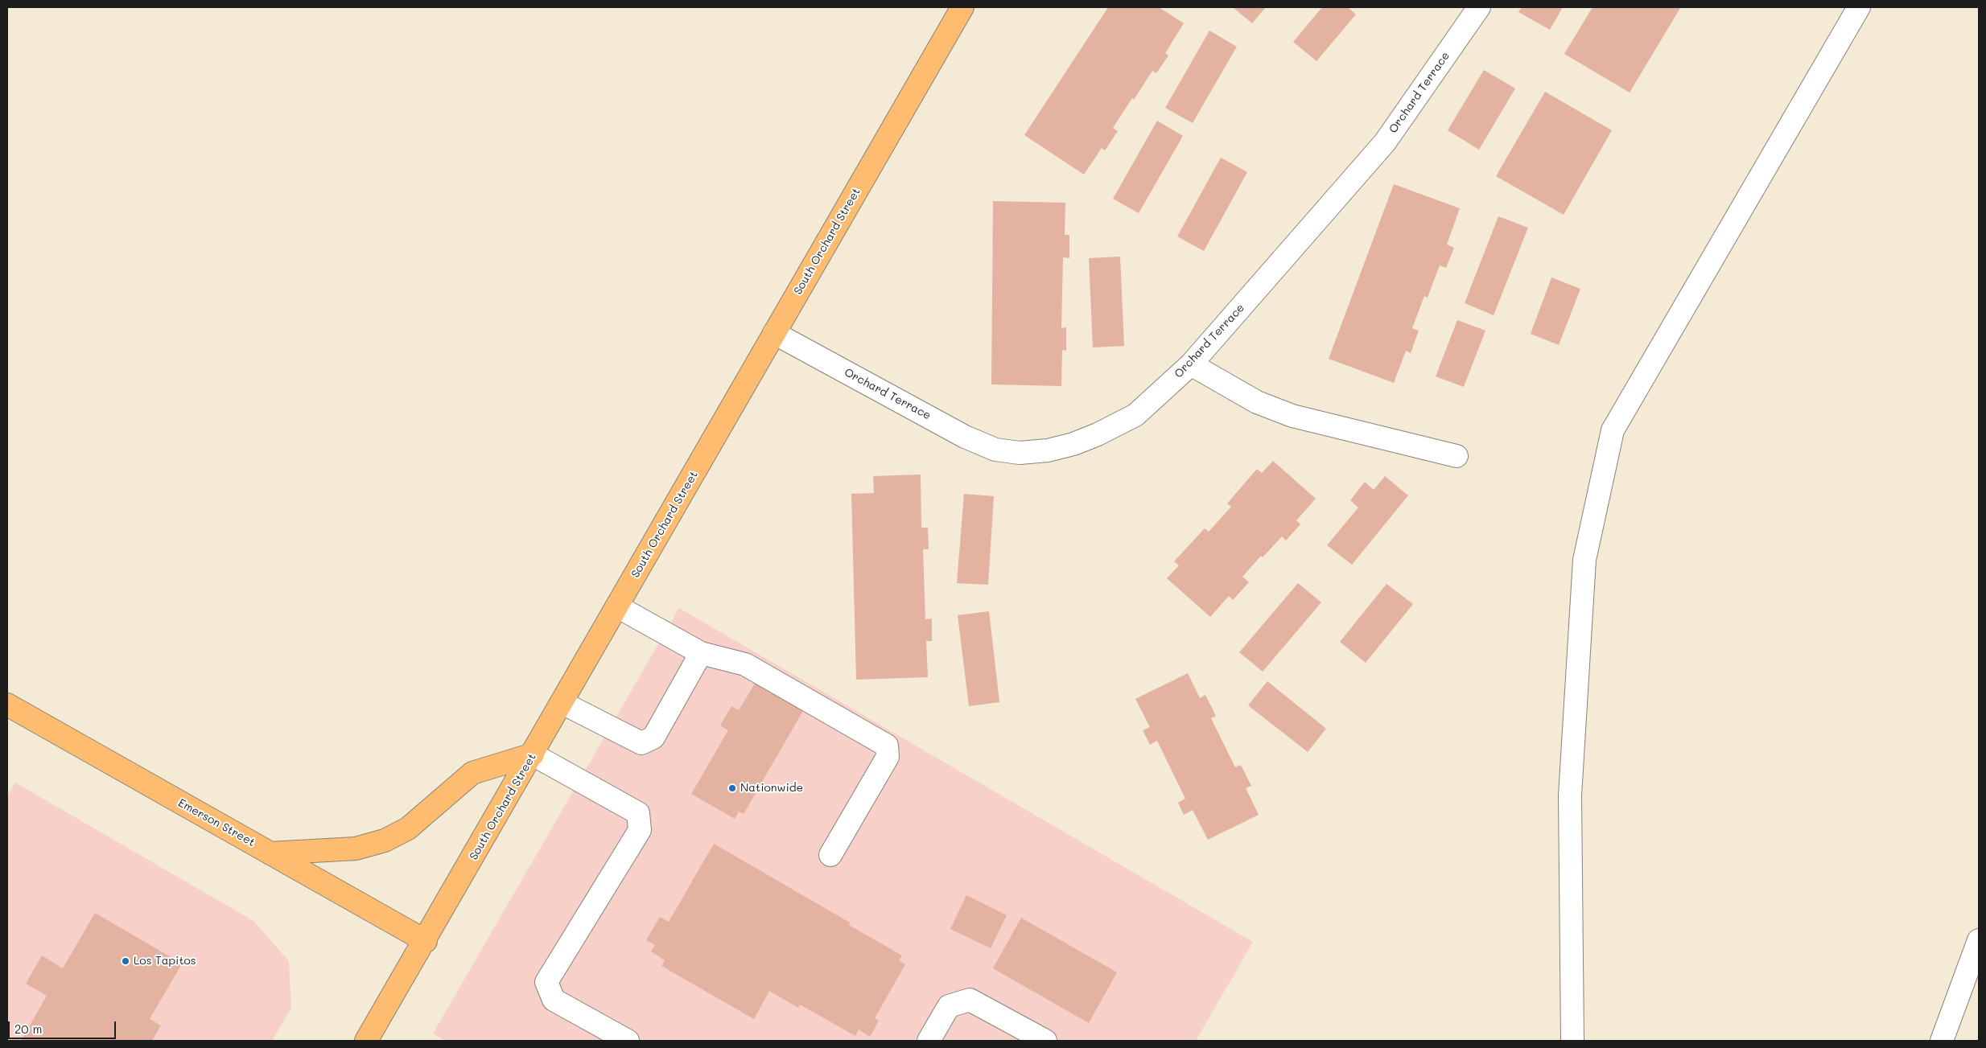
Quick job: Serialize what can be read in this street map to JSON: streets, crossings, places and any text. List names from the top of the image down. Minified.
{"streets":{"main road":["South Orchard Street","Emerson Street"],"street":["Orchard Terrace"]},"crossings":[["Orchard Terrace","South Orchard Street"],["South Orchard Street","Emerson Street"]],"places":["Nationwide","Los Tapitos"],"scale_bar":"20 m"}
